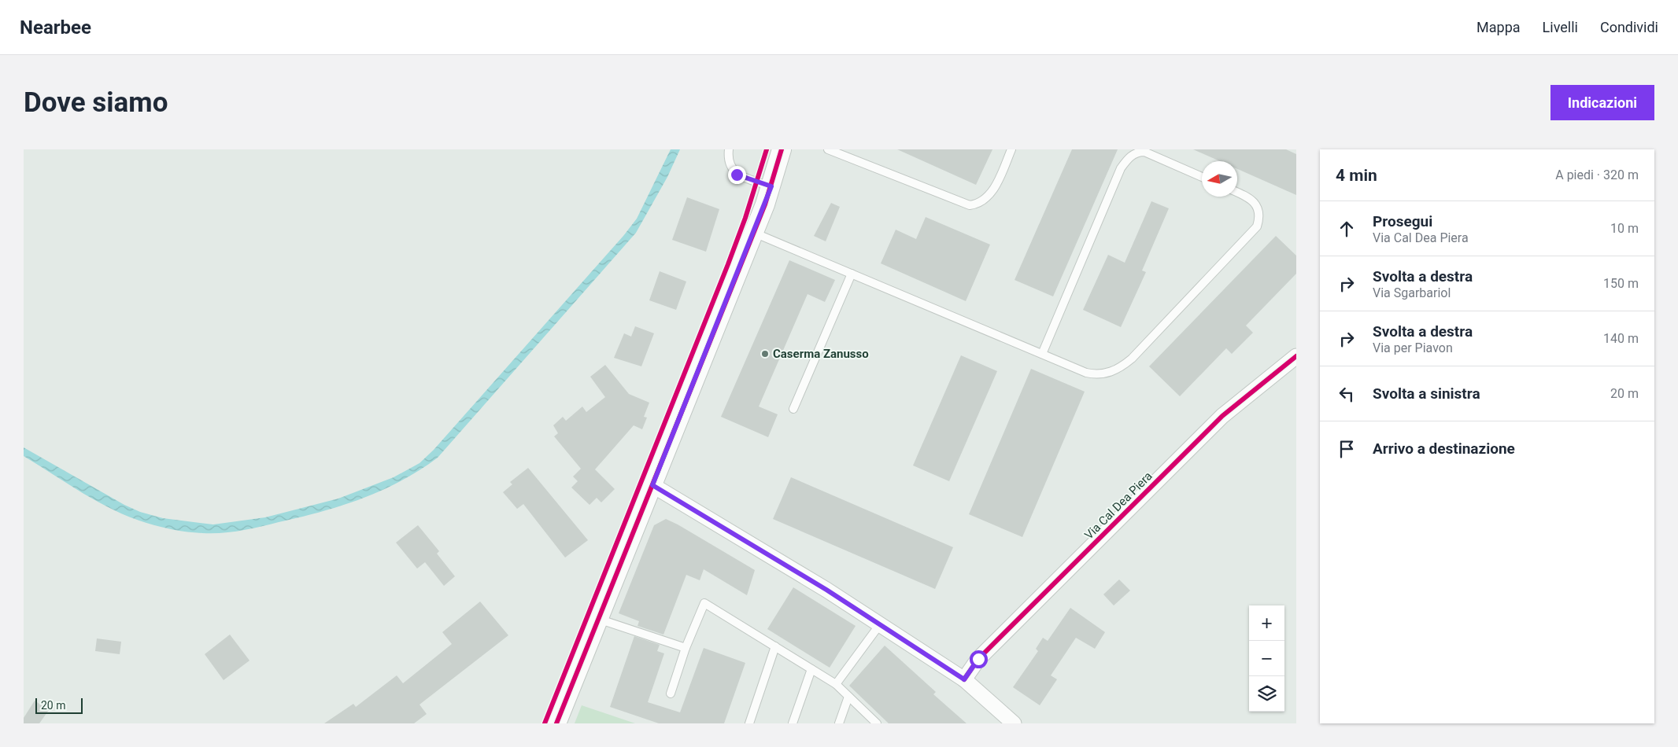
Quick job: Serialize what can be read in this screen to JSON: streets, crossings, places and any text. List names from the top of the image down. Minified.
{"streets":{"street":["Via Cal Dea Piera"]},"places":["Caserma Zanusso"],"scale_bar":"20 m","north":"left","page":{"header":"Nearbee","nav":["Mappa","Livelli","Condividi"],"buttons":"Indicazioni","title":"Dove siamo","heading":["4 min","A piedi · 320 m"],"list":[["Prosegui","Via Cal Dea Piera","10 m"],["Svolta a destra","Via Sgarbariol","150 m"],["Svolta a destra","Via per Piavon","140 m"],["Svolta a sinistra","20 m"],"Arrivo a destinazione"],"map_buttons":["+","−"],"scale":"20 m"}}
